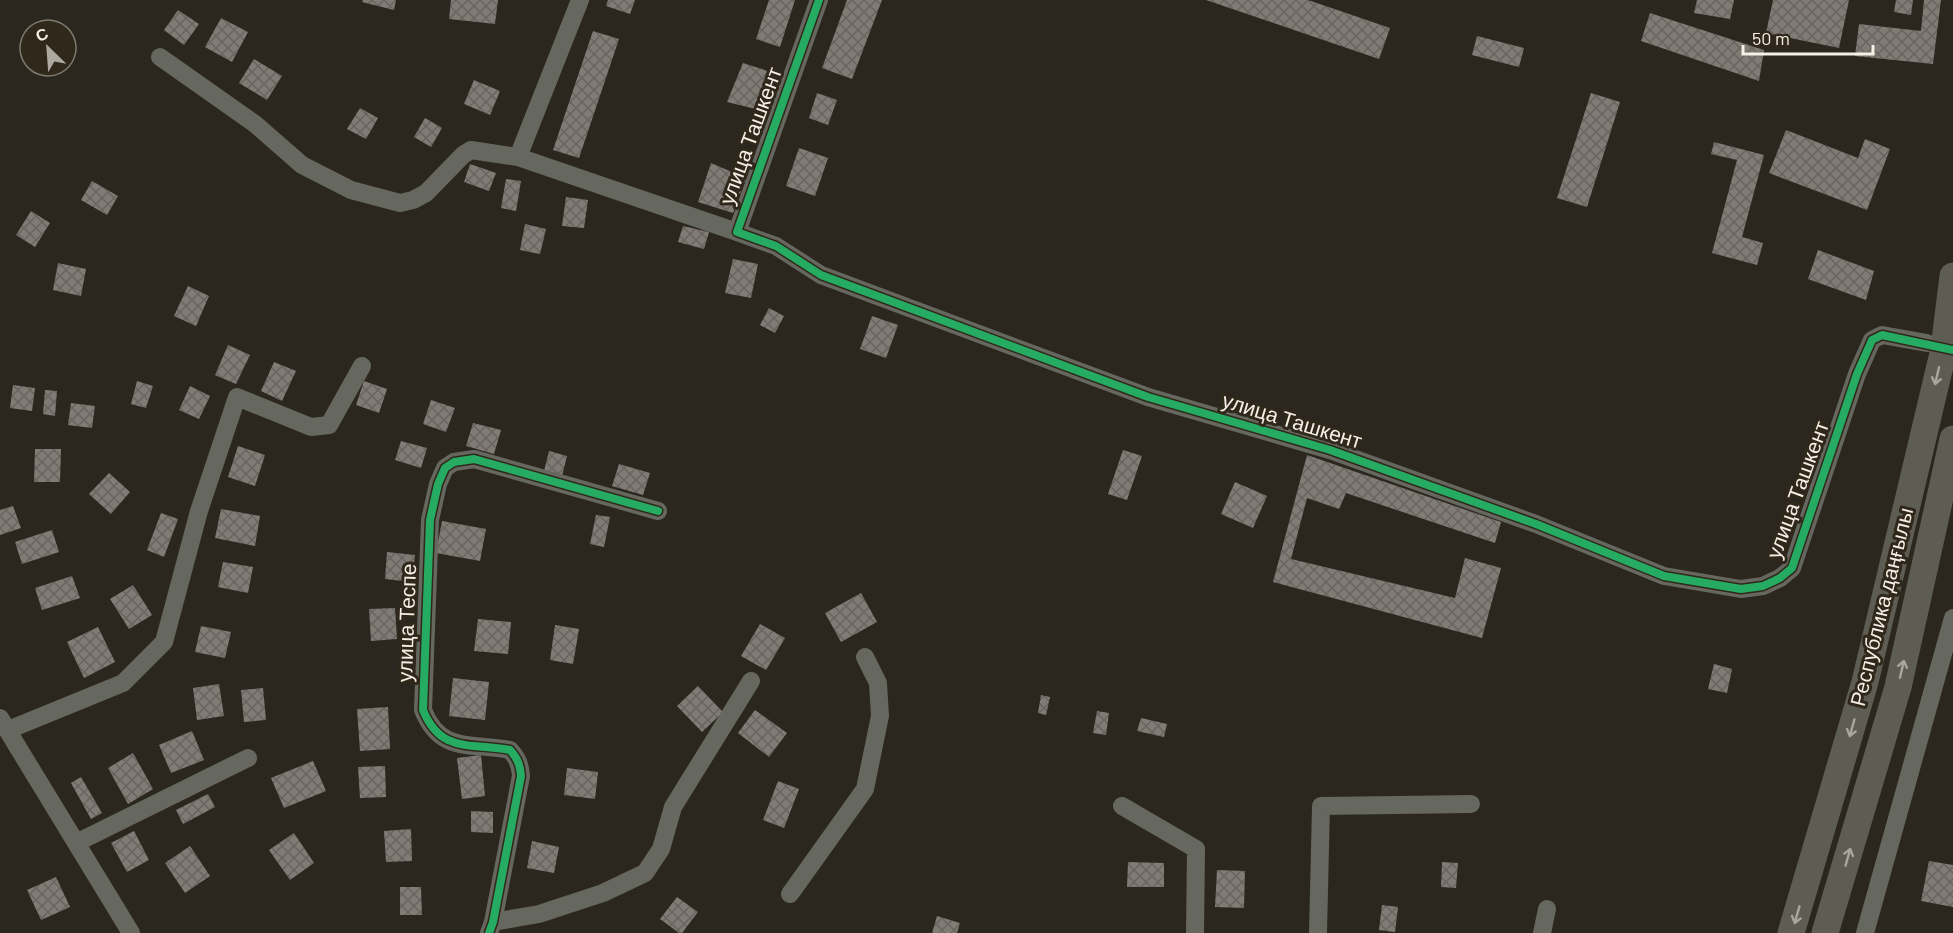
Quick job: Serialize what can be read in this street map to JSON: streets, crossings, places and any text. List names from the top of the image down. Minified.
{"streets":{"main road":["Республика даңғылы"],"street":["улица Ташкент","улица Теспе"]},"scale_bar":"50 m","north":"top left"}
